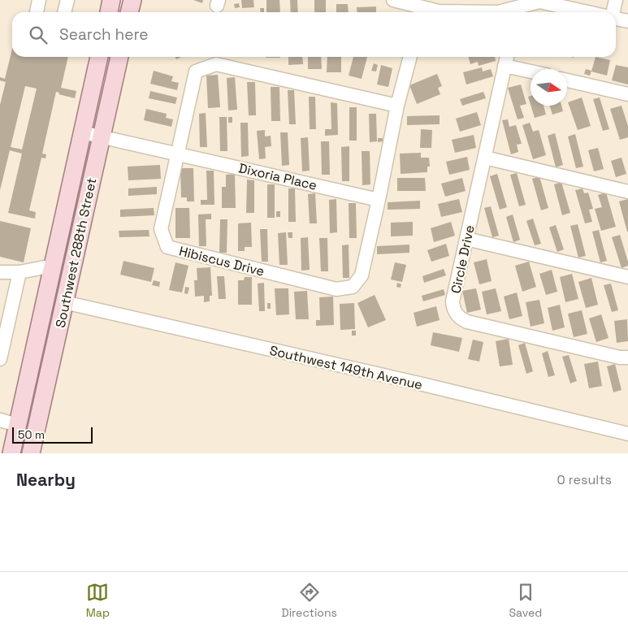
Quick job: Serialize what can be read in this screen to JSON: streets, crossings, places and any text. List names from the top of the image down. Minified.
{"streets":{"main road":["Southwest 288th Street"],"street":["Dixoria Place","Circle Drive","Hibiscus Drive","Southwest 149th Avenue"]},"crossings":[["Dixoria Place","Southwest 288th Street"],["Dixoria Place","Hibiscus Drive"],["Southwest 288th Street","Southwest 149th Avenue"]],"scale_bar":"50 m","north":"right","page":{"search":"Search here","scale":"50 m","heading":["Nearby","0 results"],"nav":["Map","Directions","Saved"]}}
